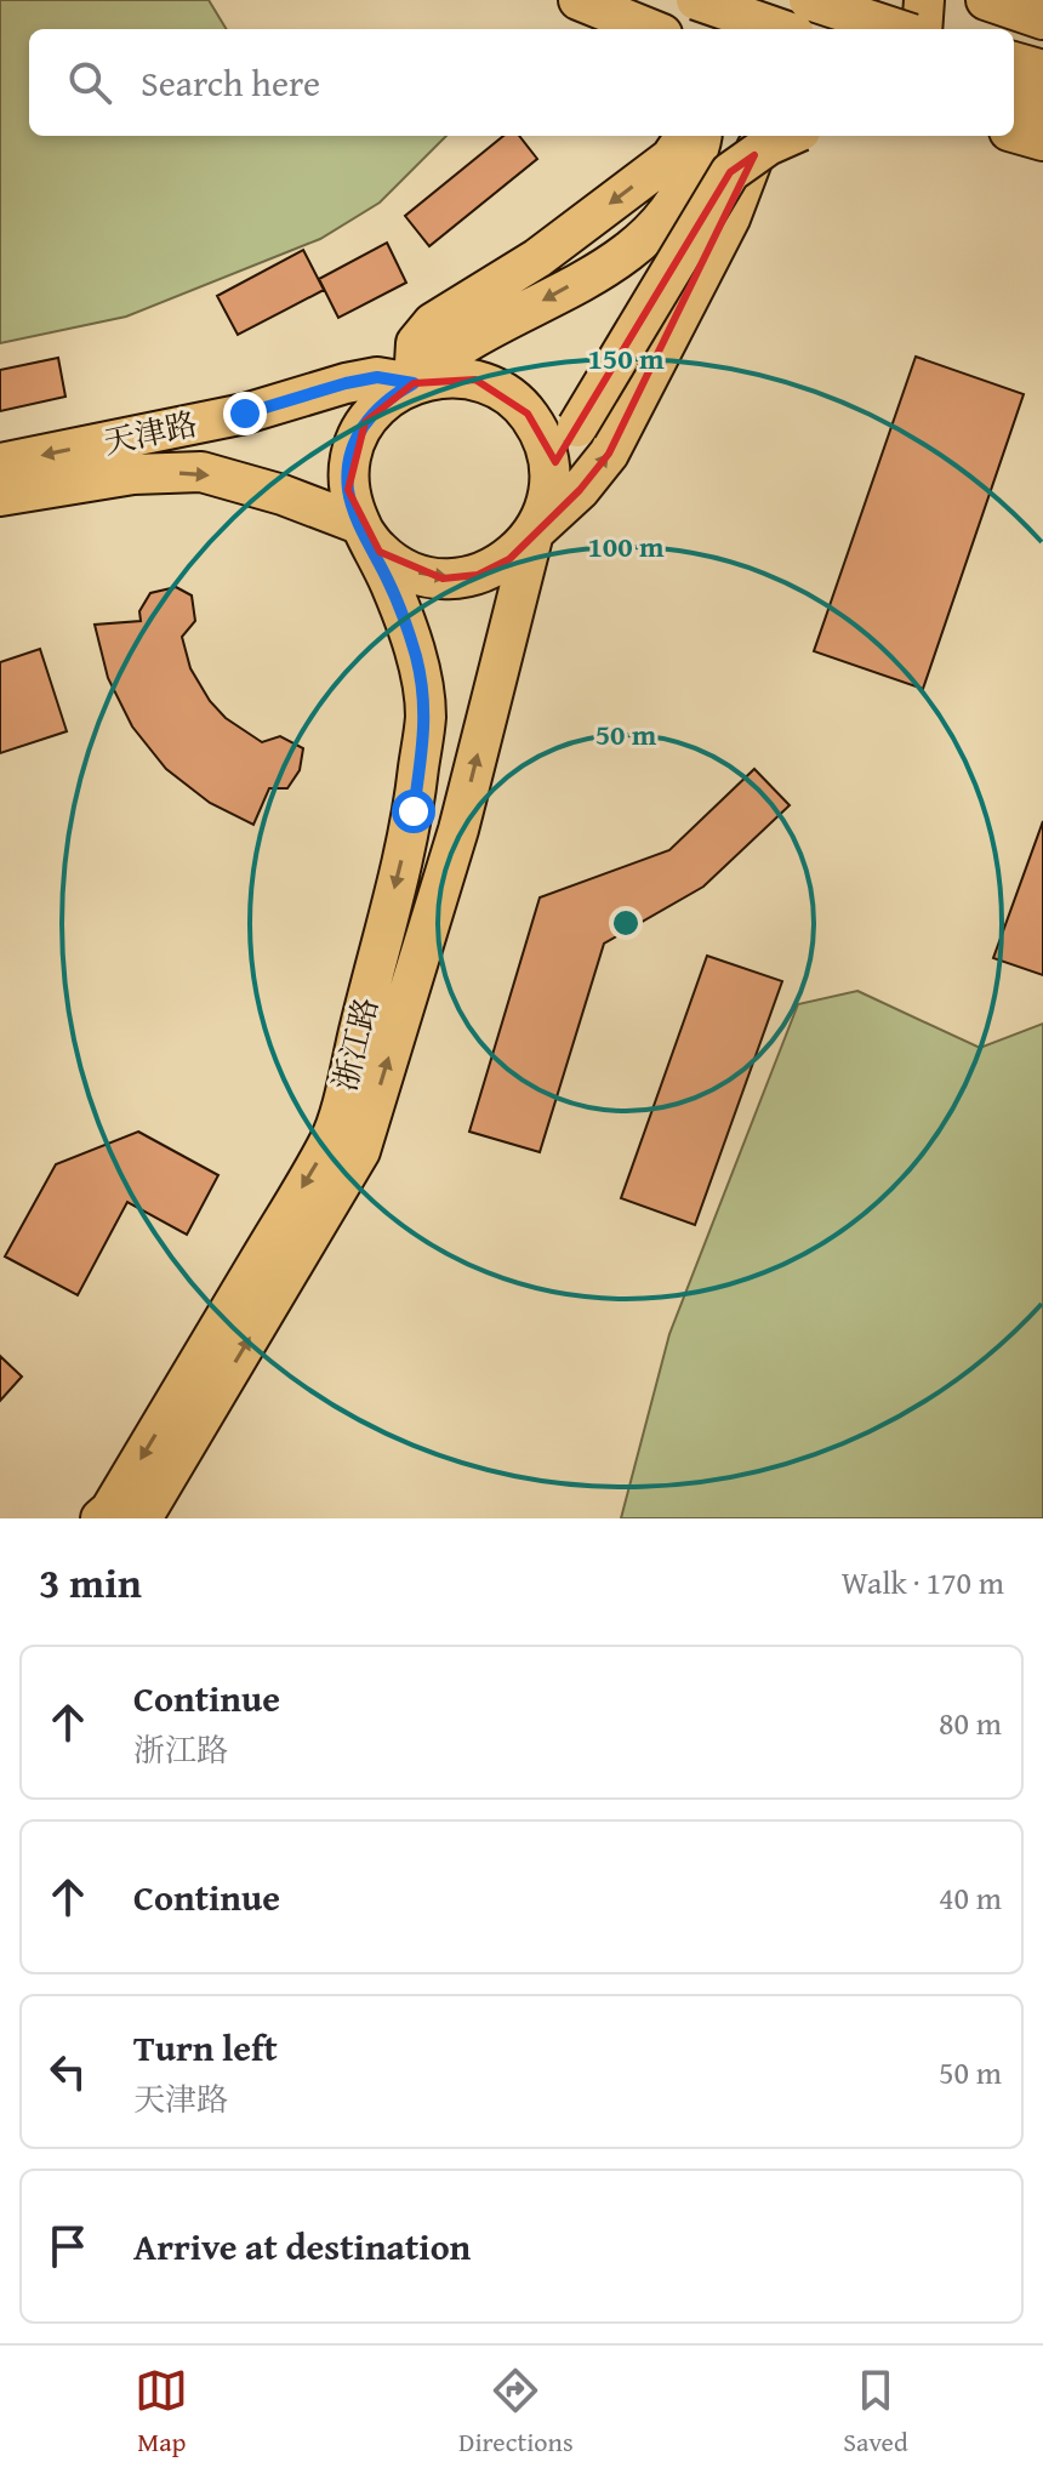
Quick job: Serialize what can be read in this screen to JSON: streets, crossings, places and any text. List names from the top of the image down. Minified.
{"streets":{"main road":["天津路","浙江路"]},"crossings":[["天津路","浙江路"]],"page":{"search":"Search here","heading":["3 min","Walk · 170 m"],"list":[["Continue","浙江路","80 m"],["Continue","40 m"],["Turn left","天津路","50 m"],"Arrive at destination"],"nav":["Map","Directions","Saved"]},"rings":["150 m","100 m","50 m"]}
